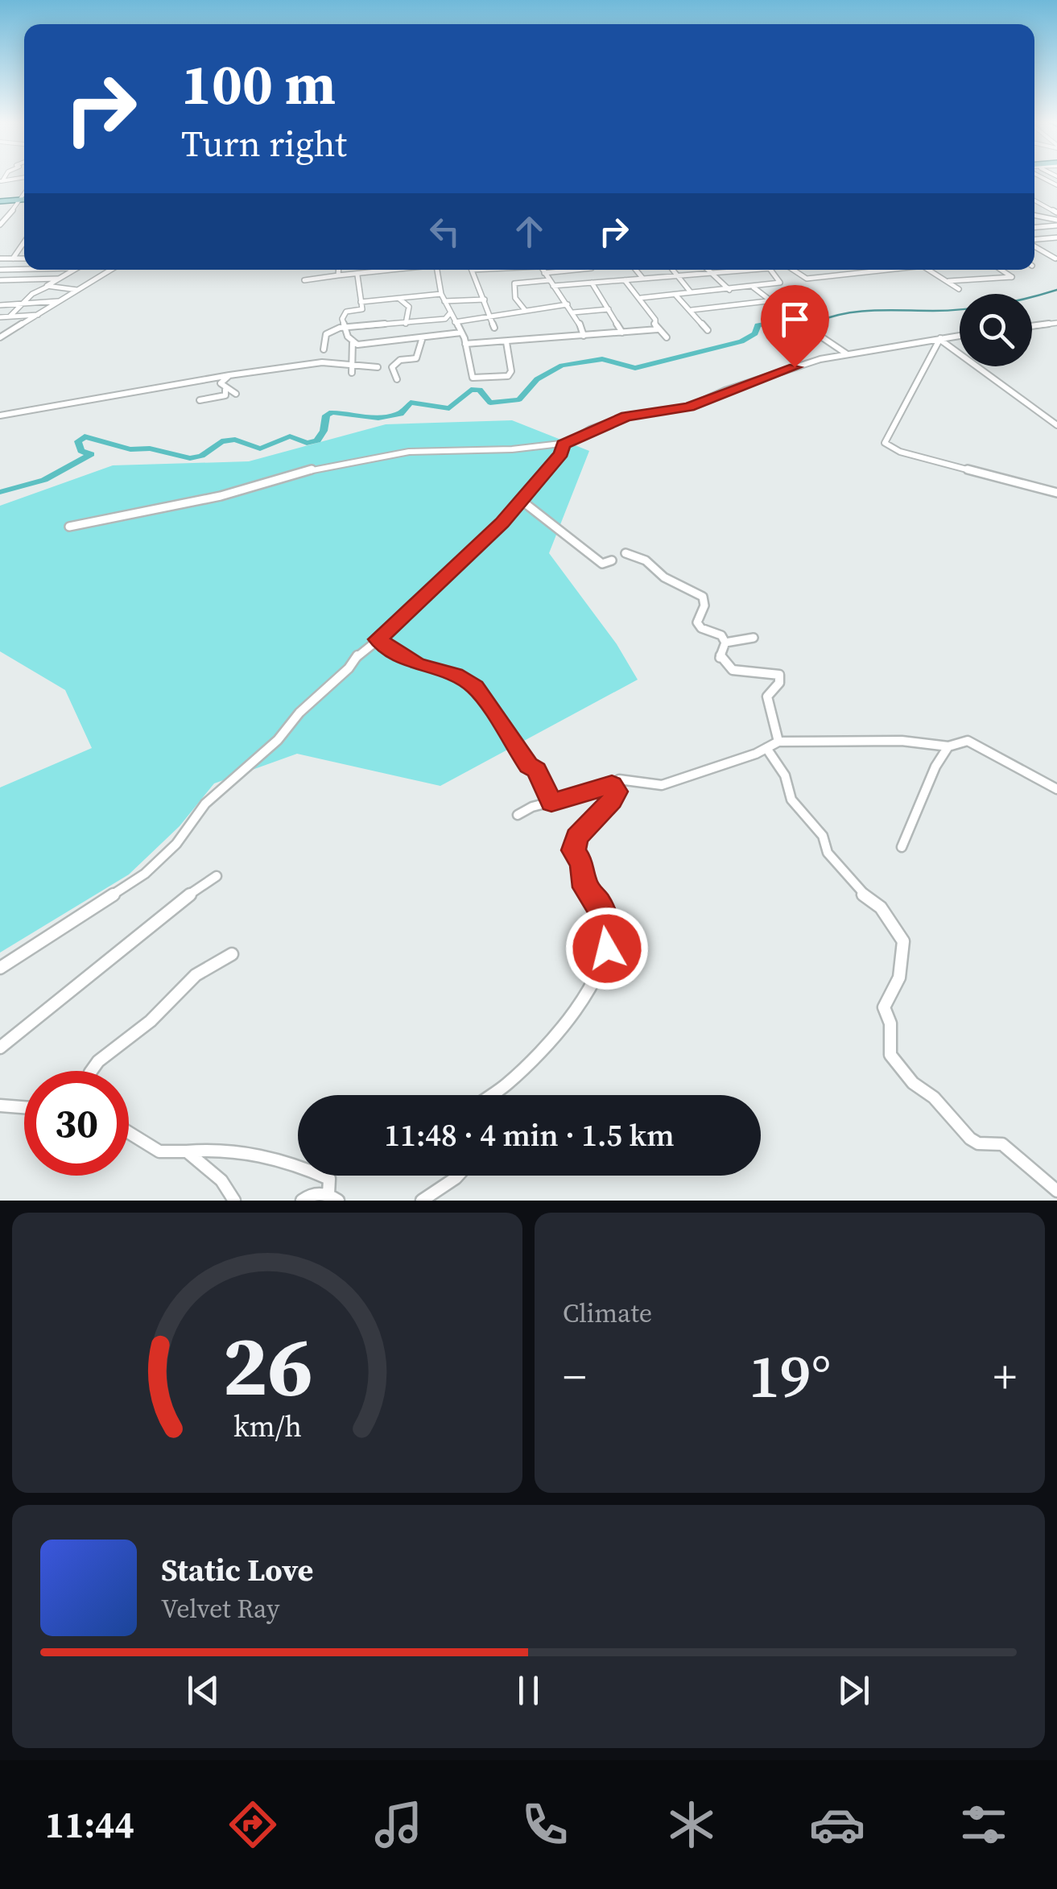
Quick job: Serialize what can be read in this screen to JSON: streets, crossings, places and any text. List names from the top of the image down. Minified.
{"page":{"turn":["100 m","Turn right"],"limit":"30","trip":"11:48 · 4 min · 1.5 km","tile":"Climate","heat":["−","19°","+"],"song":["Static Love","Velvet Ray"],"tabs":"11:44","gauge":["26","km/h"]}}
